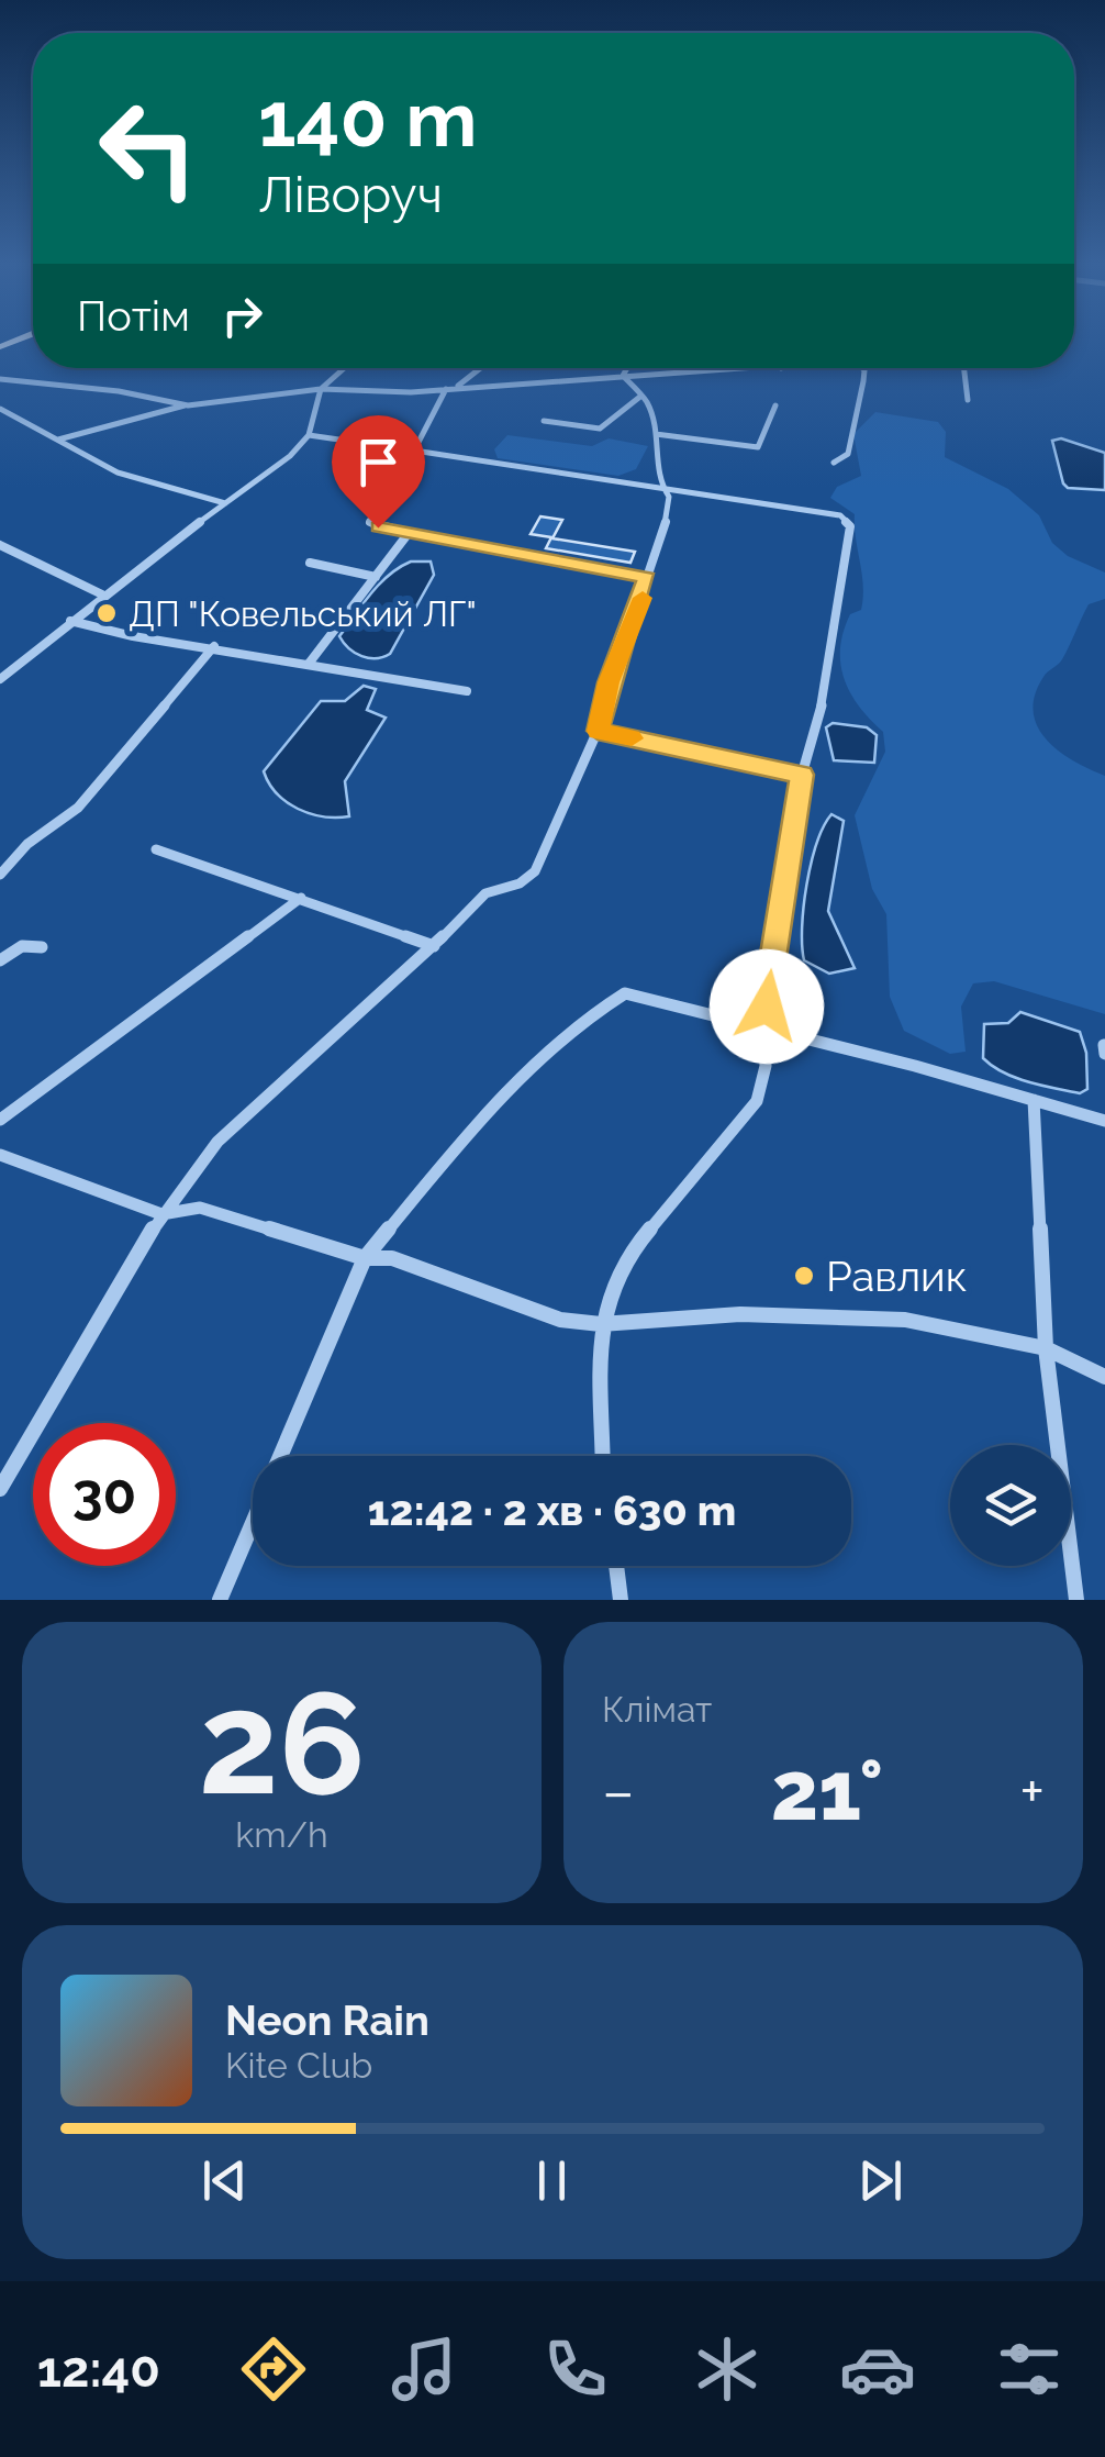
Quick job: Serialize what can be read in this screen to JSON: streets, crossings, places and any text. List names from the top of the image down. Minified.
{"places":["ДП \"Ковельський ЛГ\"","Равлик"],"page":{"turn":["140 m","Ліворуч"],"then":"Потім","limit":"30","trip":"12:42 · 2 хв · 630 m","tile":[["26","km/h"],"Клімат"],"heat":["−","21°","+"],"song":["Neon Rain","Kite Club"],"tabs":"12:40"}}
